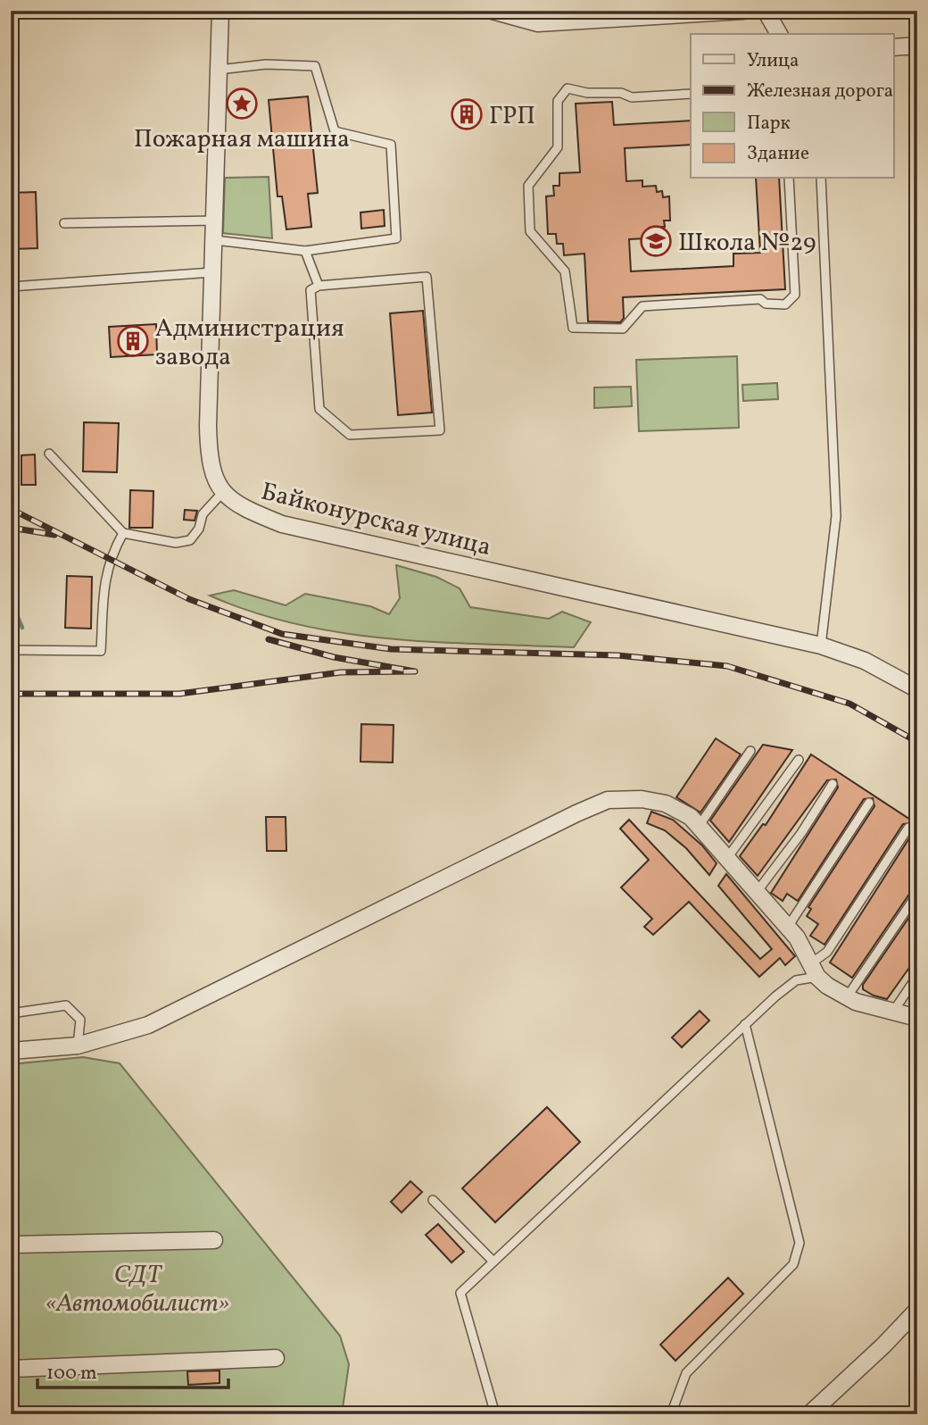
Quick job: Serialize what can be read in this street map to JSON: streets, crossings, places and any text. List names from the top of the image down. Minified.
{"streets":{"street":["Байконурская улица"]},"parks":["СДТ «Автомобилист»"],"places":{"place":["Пожарная машина"],"building":["ГРП","Администрация завода"],"school or university":["Школа №29"]},"legend":["Улица","Железная дорога","Парк","Здание"],"scale_bar":"100 m"}
